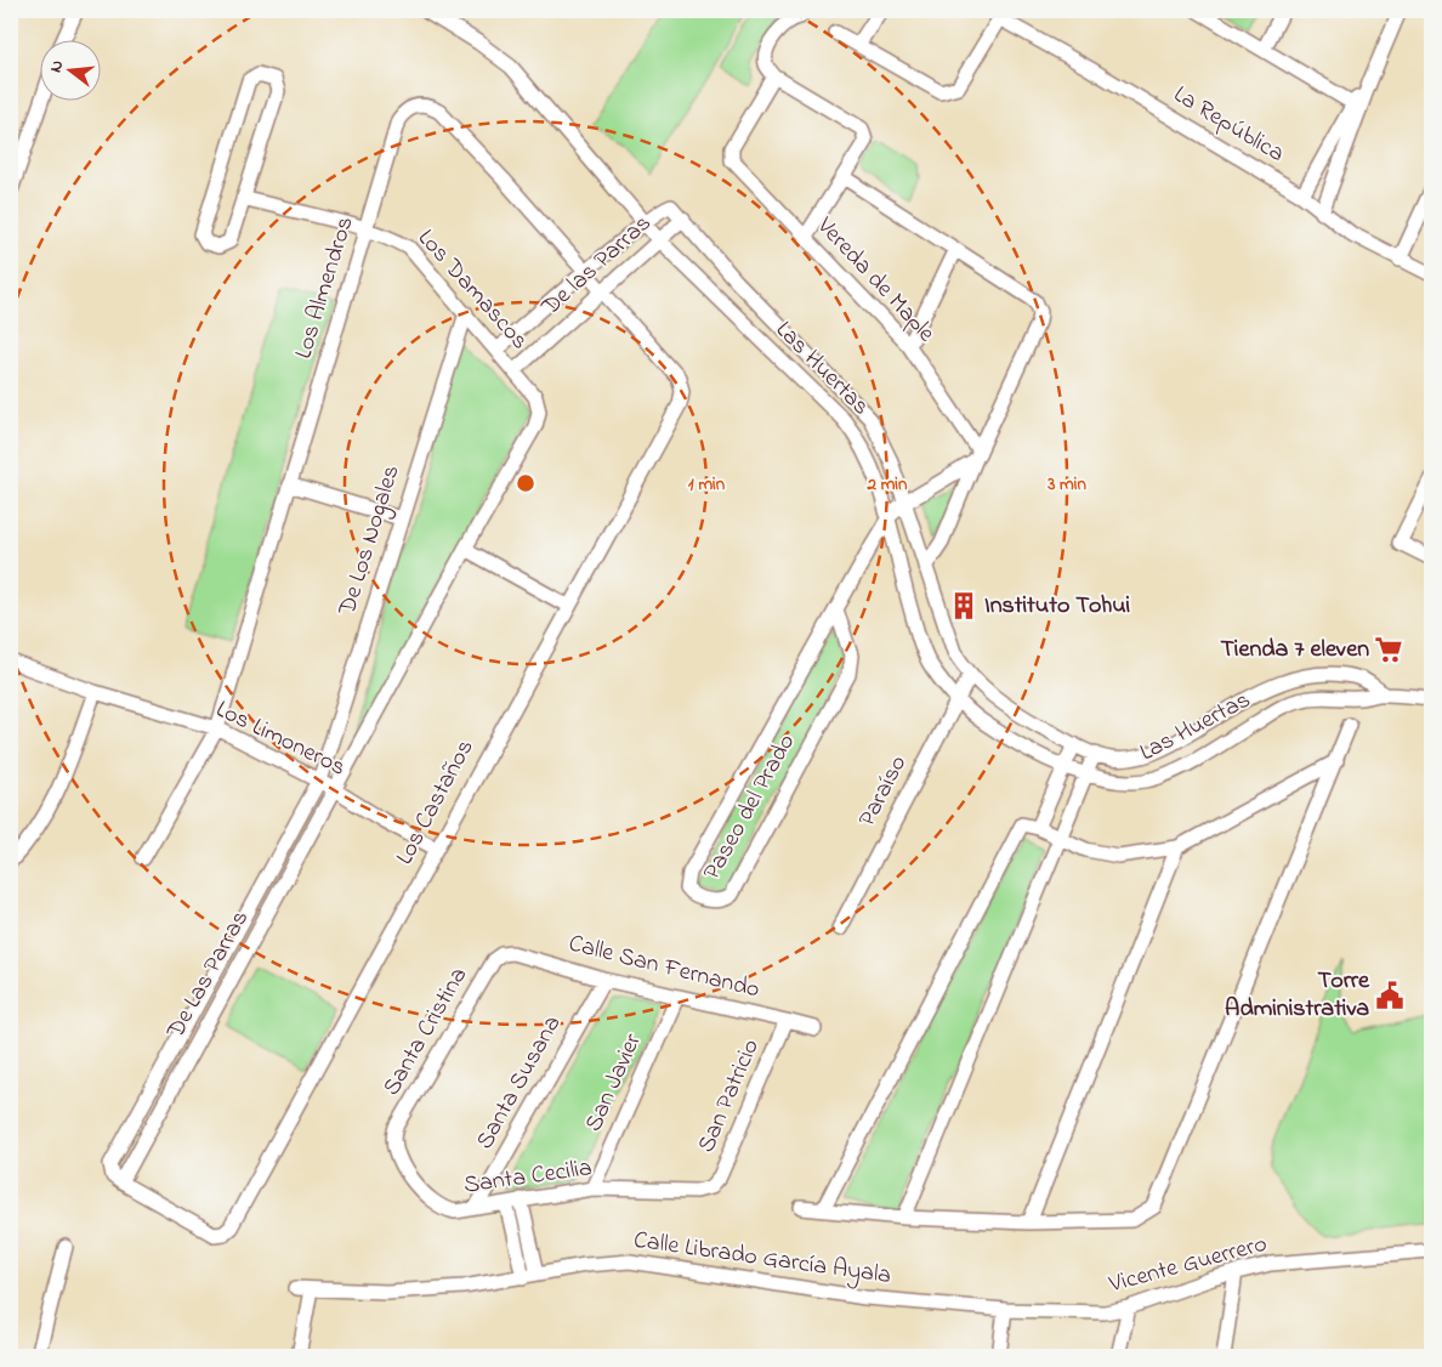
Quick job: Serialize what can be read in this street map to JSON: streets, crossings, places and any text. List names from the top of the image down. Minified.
{"streets":{"street":["La República","De las Parras","Vereda de Maple","Los Almendros","Los Damascos","Las Huertas","De Los Nogales","Los Limoneros","Paraíso","Los Castaños","Paseo del Prado","Calle San Fernando","De Las Parras","Santa Cristina","Santa Susana","San Javier","San Patricio","Santa Cecilia","Calle Librado García Ayala","Vicente Guerrero"]},"crossings":[["De las Parras","Los Almendros"],["De las Parras","Los Damascos"],["De las Parras","Las Huertas"],["Vereda de Maple","Paseo del Prado"],["Los Almendros","Los Damascos"],["Los Almendros","Los Limoneros"],["Los Almendros","Los Castaños"],["Los Damascos","De Los Nogales"],["Las Huertas","Paraíso"],["Las Huertas","Paseo del Prado"],["De Los Nogales","Los Limoneros"],["De Los Nogales","De Las Parras"],["Los Limoneros","Los Castaños"],["Los Limoneros","De Las Parras"],["Los Castaños","De Las Parras"],["Calle San Fernando","Santa Cristina"],["Calle San Fernando","Santa Susana"],["Calle San Fernando","San Javier"],["Calle San Fernando","San Patricio"],["Santa Cristina","Santa Cecilia"],["Santa Susana","Santa Cecilia"],["San Javier","Santa Cecilia"],["San Patricio","Santa Cecilia"],["Calle Librado García Ayala","Vicente Guerrero"]],"places":{"building":["Instituto Tohui"],"supermarket":["Tienda 7 eleven"],"public building":["Torre Administrativa"]},"north":"left","rings":["1 min","2 min","3 min"]}
